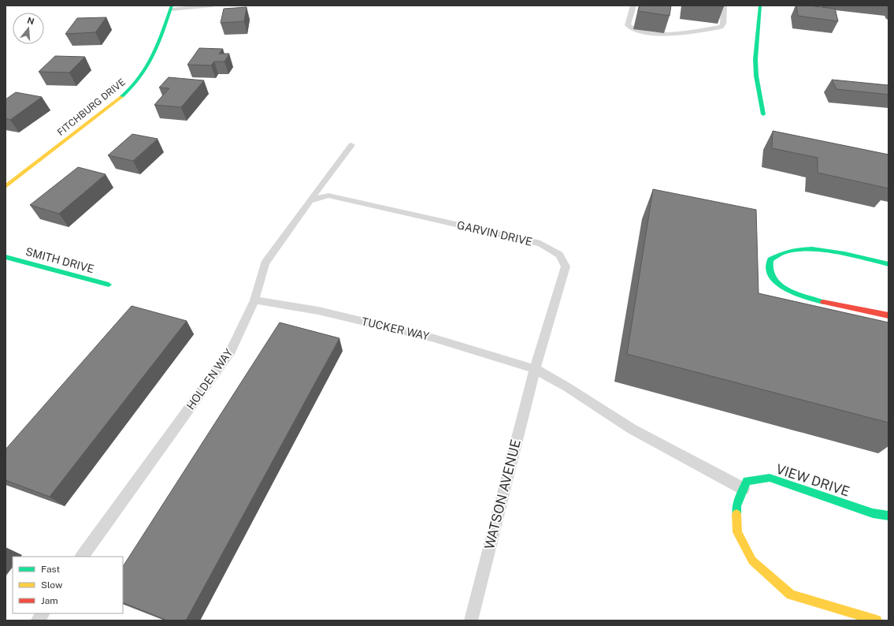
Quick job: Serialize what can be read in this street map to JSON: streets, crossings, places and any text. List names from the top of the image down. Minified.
{"streets":{"street":["FITCHBURG DRIVE","SMITH DRIVE","VIEW DRIVE"],"lane":["GARVIN DRIVE","TUCKER WAY","HOLDEN WAY","WATSON AVENUE"]},"crossings":[["GARVIN DRIVE","TUCKER WAY"],["GARVIN DRIVE","HOLDEN WAY"],["GARVIN DRIVE","WATSON AVENUE"],["TUCKER WAY","HOLDEN WAY"],["TUCKER WAY","VIEW DRIVE"],["TUCKER WAY","WATSON AVENUE"]],"legend":["Fast","Slow","Jam"],"north":"top"}
